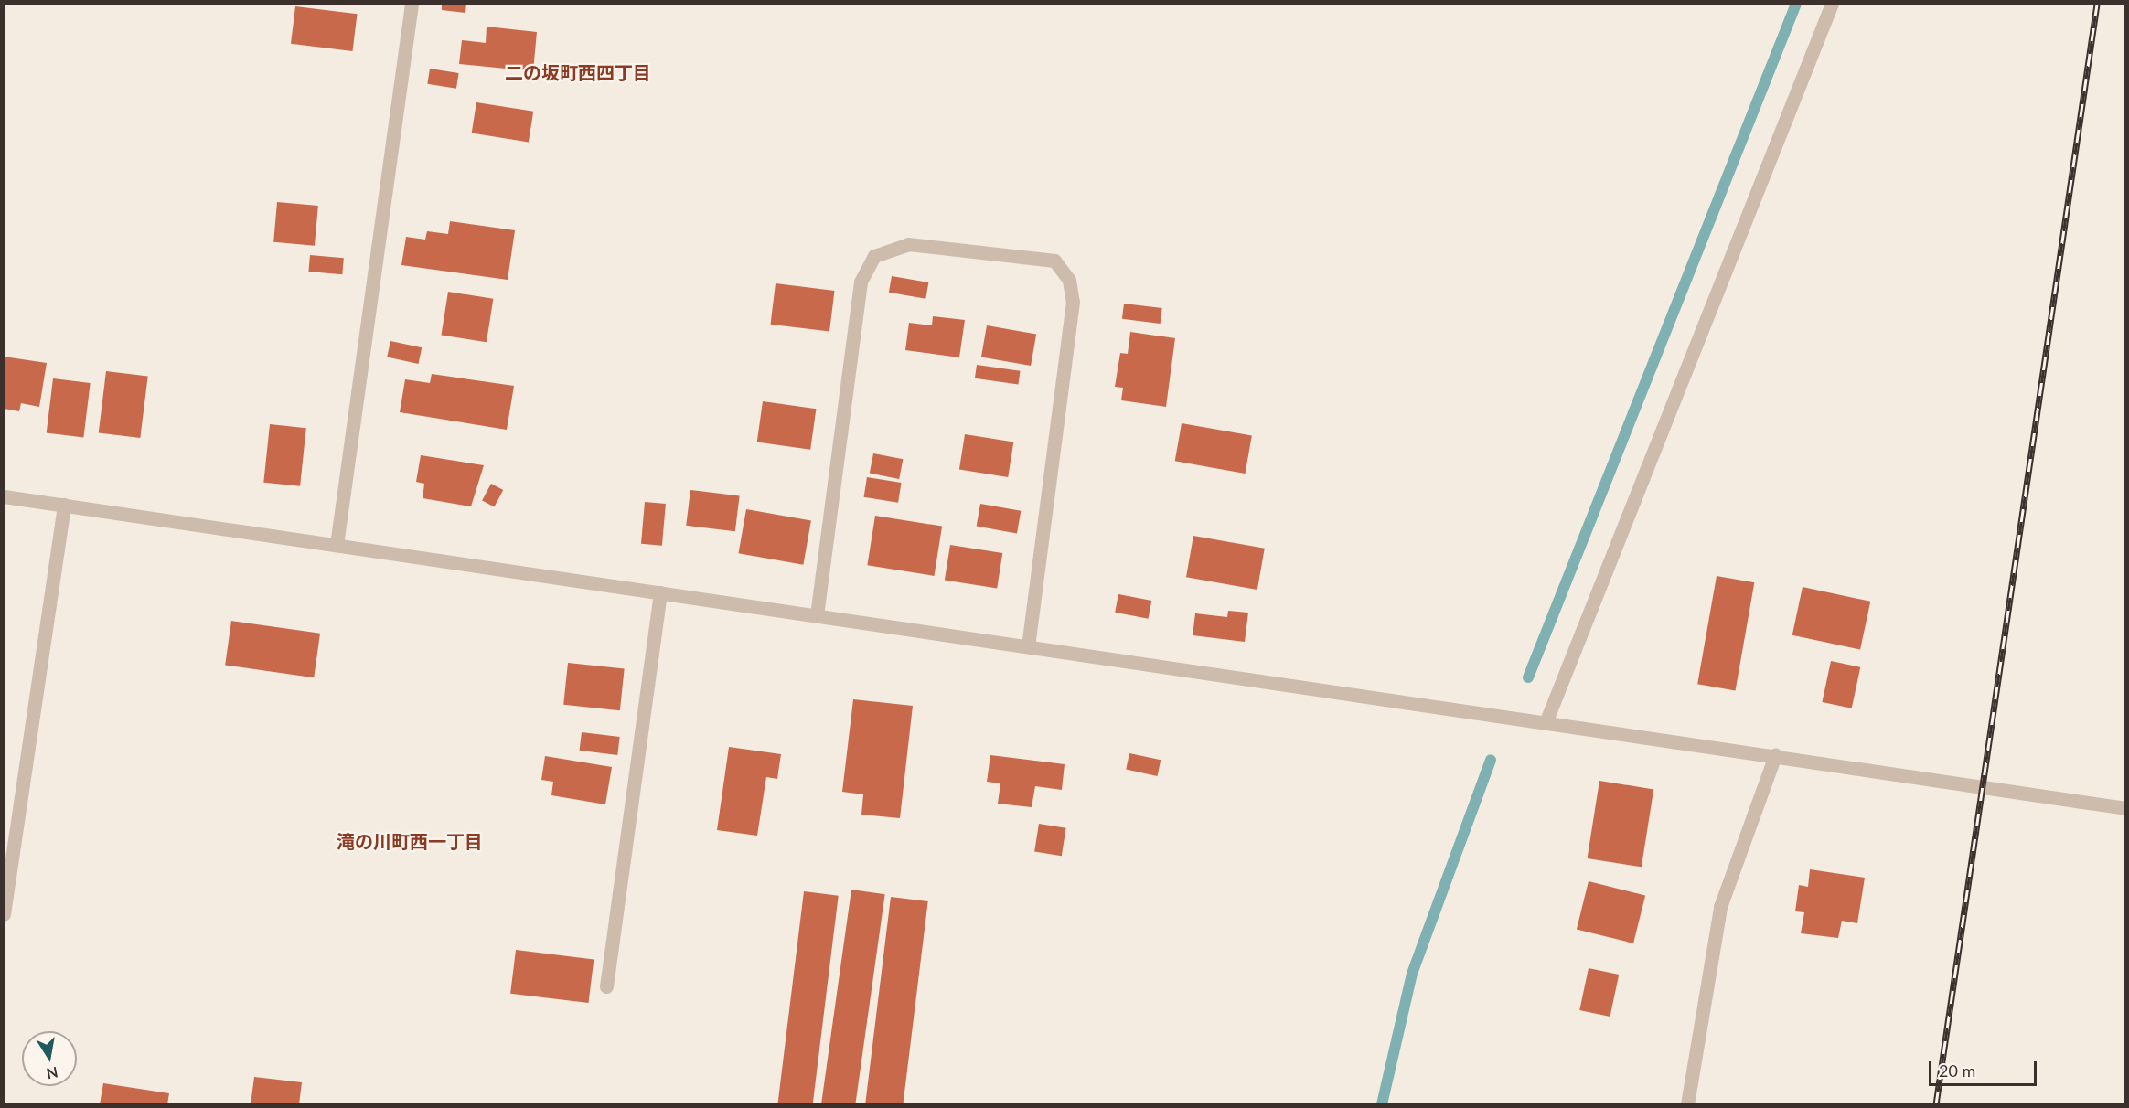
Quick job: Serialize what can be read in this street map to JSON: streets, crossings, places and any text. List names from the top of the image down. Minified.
{"districts":["二の坂町西四丁目","滝の川町西一丁目"],"scale_bar":"20 m","north":"bottom"}
